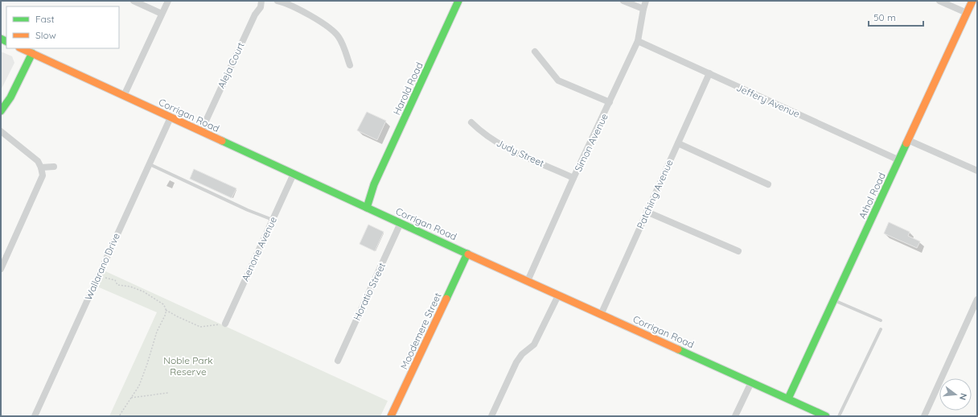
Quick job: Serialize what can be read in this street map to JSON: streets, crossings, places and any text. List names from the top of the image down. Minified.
{"streets":{"main road":["Harold Road","Corrigan Road","Athol Road","Moodemere Street"],"street":["Aleja Court","Jeffery Avenue","Simon Avenue","Judy Street","Patching Avenue","Aenone Avenue","Wallarano Drive","Horatio Street"]},"crossings":[["Aleja Court","Corrigan Road"],["Harold Road","Corrigan Road"],["Jeffery Avenue","Simon Avenue"],["Jeffery Avenue","Patching Avenue"],["Jeffery Avenue","Athol Road"],["Corrigan Road","Simon Avenue"],["Corrigan Road","Patching Avenue"],["Corrigan Road","Athol Road"],["Corrigan Road","Aenone Avenue"],["Corrigan Road","Wallarano Drive"],["Corrigan Road","Horatio Street"],["Corrigan Road","Moodemere Street"],["Simon Avenue","Judy Street"]],"parks":["Noble Park Reserve"],"legend":["Fast","Slow"],"scale_bar":"50 m","north":"right"}
